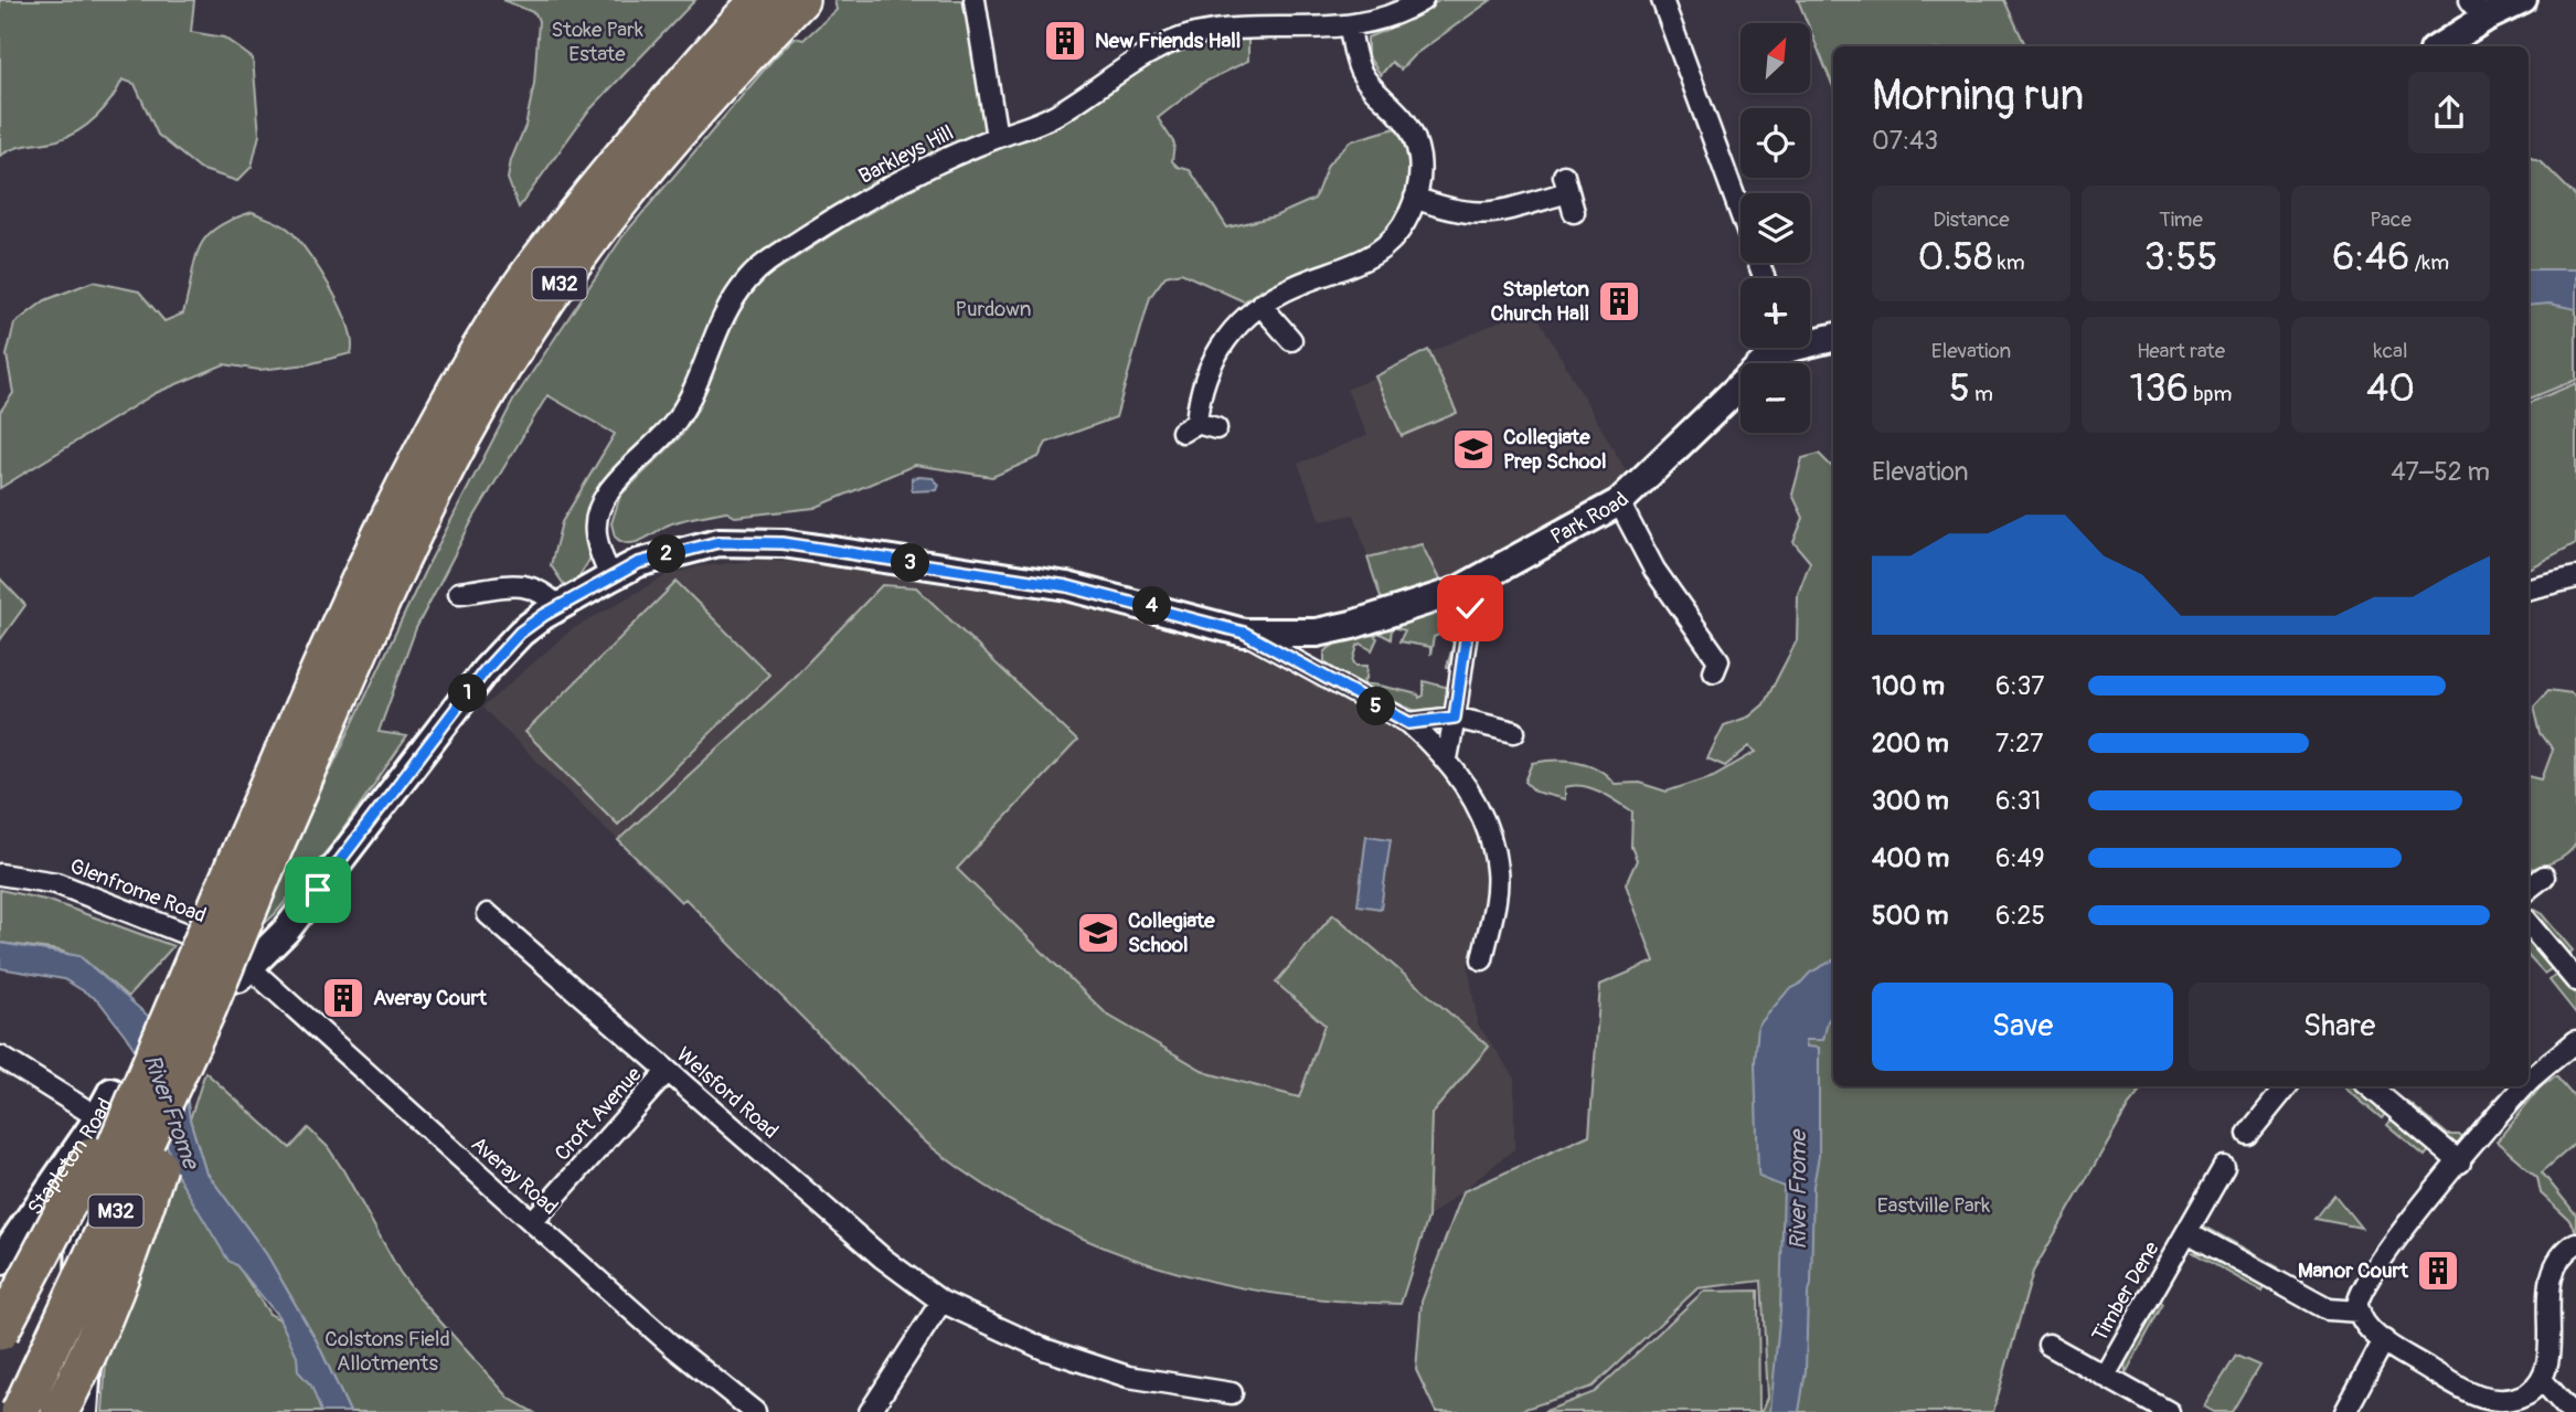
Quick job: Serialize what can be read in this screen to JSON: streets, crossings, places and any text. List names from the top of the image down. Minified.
{"streets":{"highway":["M32"],"main road":["Park Road","Stapleton Road"],"street":["Barkleys Hill","Glenfrome Road","Welsford Road","Croft Avenue","Averay Road","Timber Dene"]},"crossings":[["Barkleys Hill","Park Road"],["Park Road","Glenfrome Road"],["Park Road","Averay Road"],["Glenfrome Road","Averay Road"],["Welsford Road","Croft Avenue"],["Croft Avenue","Averay Road"]],"water":["River Frome"],"parks":["Stoke Park Estate","Purdown","Eastville Park","Colstons Field Allotments"],"places":{"building":["New Friends Hall","Stapleton Church Hall","Averay Court","Manor Court"],"school or university":["Collegiate Prep School","Collegiate School"]},"north":"top right","page":{"map_buttons":["+","−"],"heading":["Morning run","07:43"],"stats":[["Distance","0.58 km"],["Time","3:55"],["Pace","6:46 /km"],["Elevation","5 m"],["Heart rate","136 bpm"],["kcal","40"]],"chart":["Elevation","47–52 m"],"pins":["2","3","4","1","5"],"list":[{"name":"100 m","note":"6:37"},{"name":"200 m","note":"7:27"},{"name":"300 m","note":"6:31"},{"name":"400 m","note":"6:49"},{"name":"500 m","note":"6:25"}],"buttons":["Save","Share"]}}
